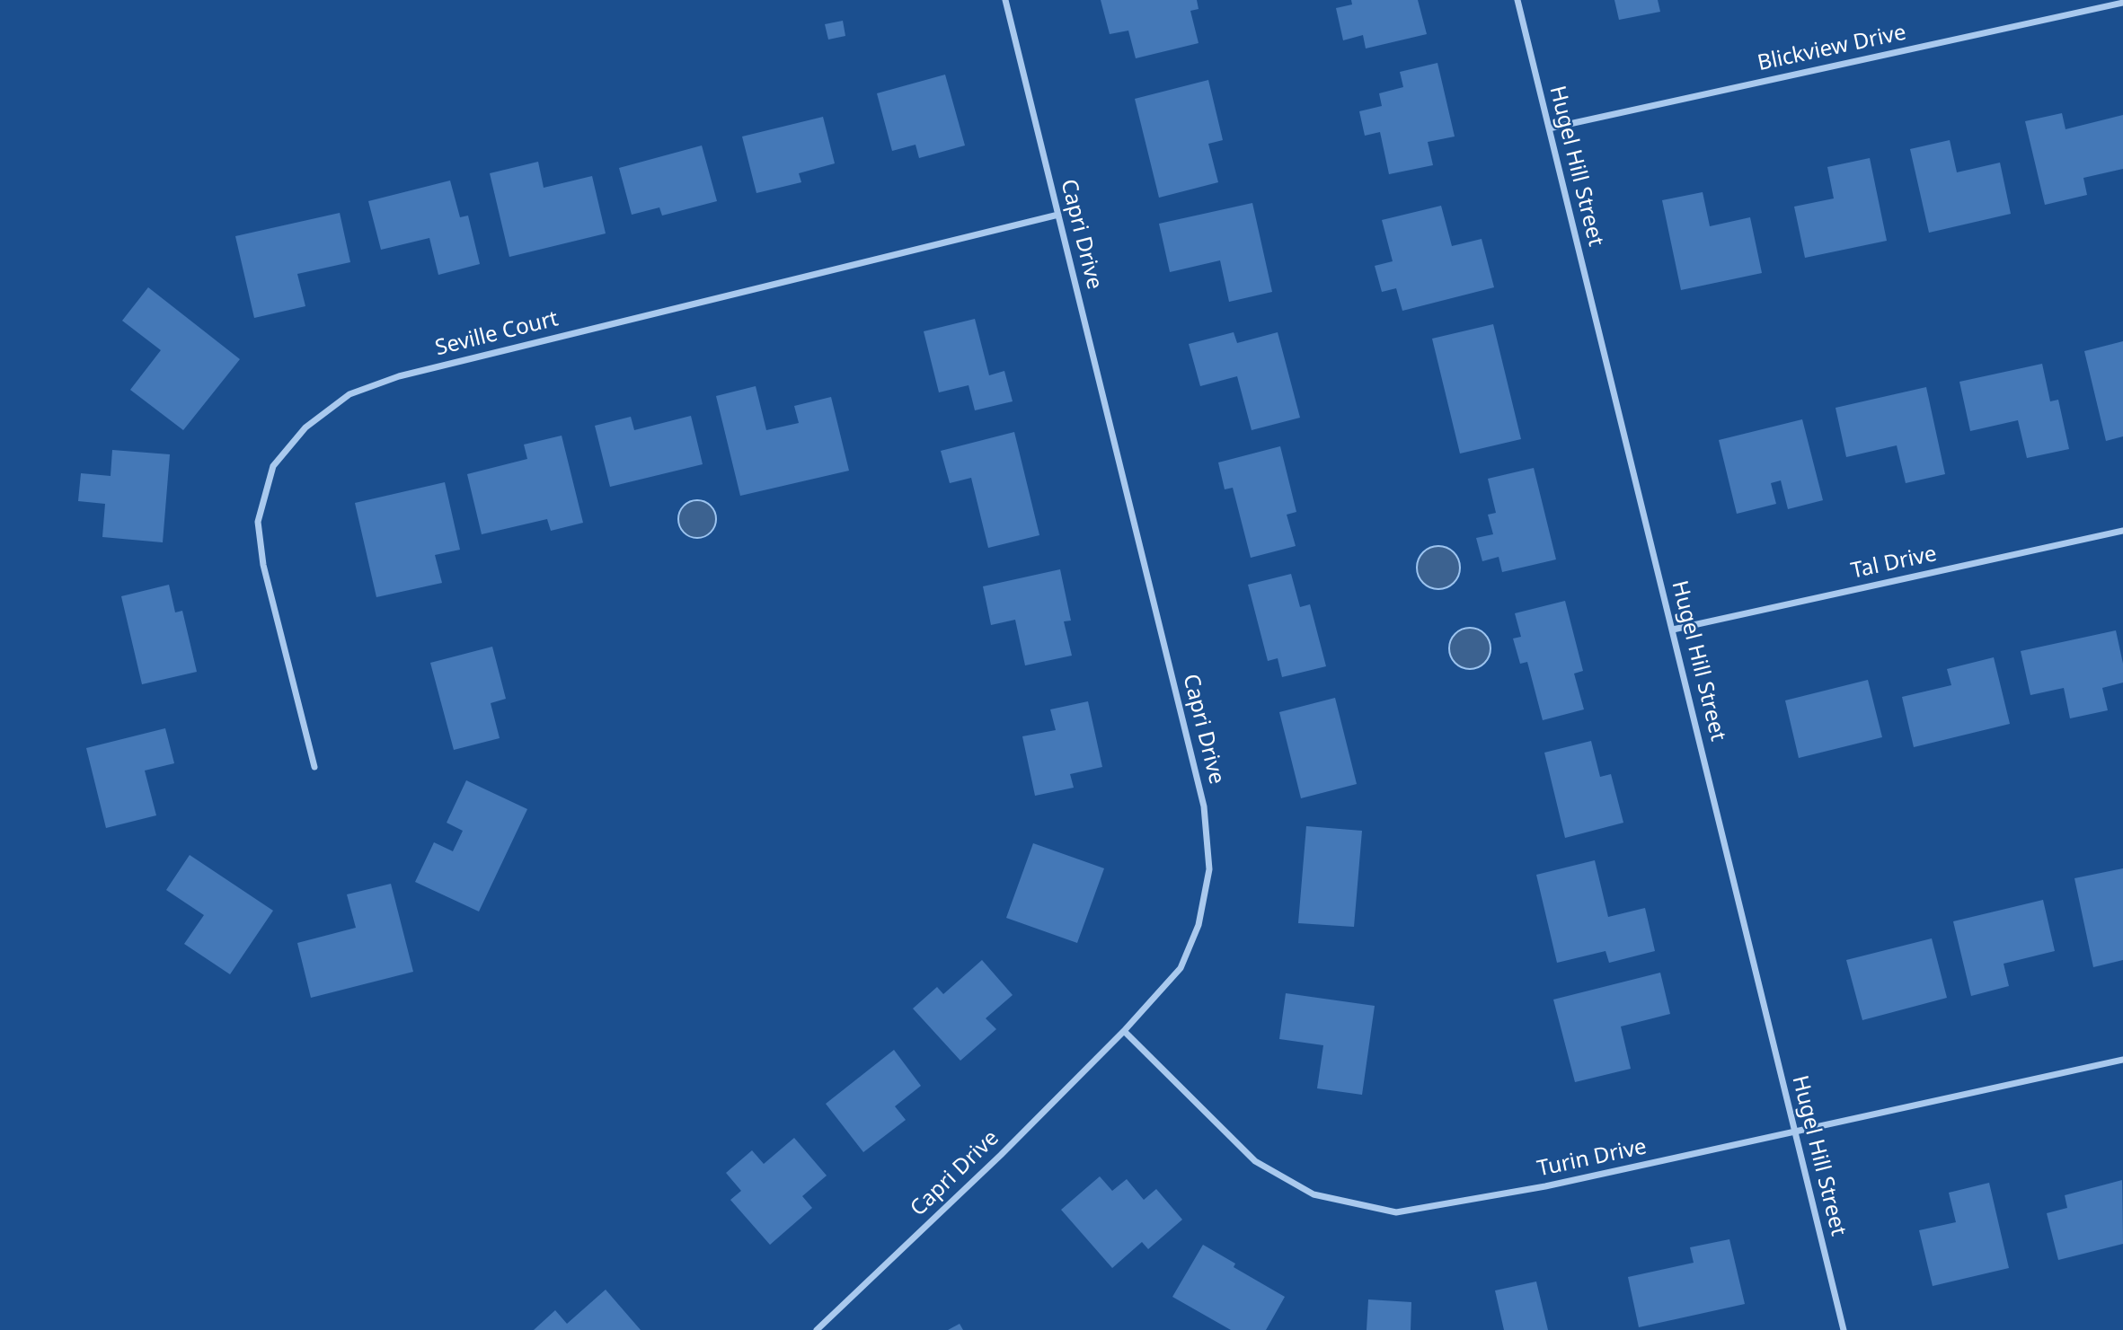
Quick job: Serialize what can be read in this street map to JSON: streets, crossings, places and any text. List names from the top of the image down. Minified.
{"streets":{"street":["Blickview Drive","Hugel Hill Street","Capri Drive","Seville Court","Tal Drive","Turin Drive"]},"crossings":[["Blickview Drive","Hugel Hill Street"],["Hugel Hill Street","Tal Drive"],["Hugel Hill Street","Turin Drive"],["Capri Drive","Seville Court"],["Capri Drive","Turin Drive"]]}
